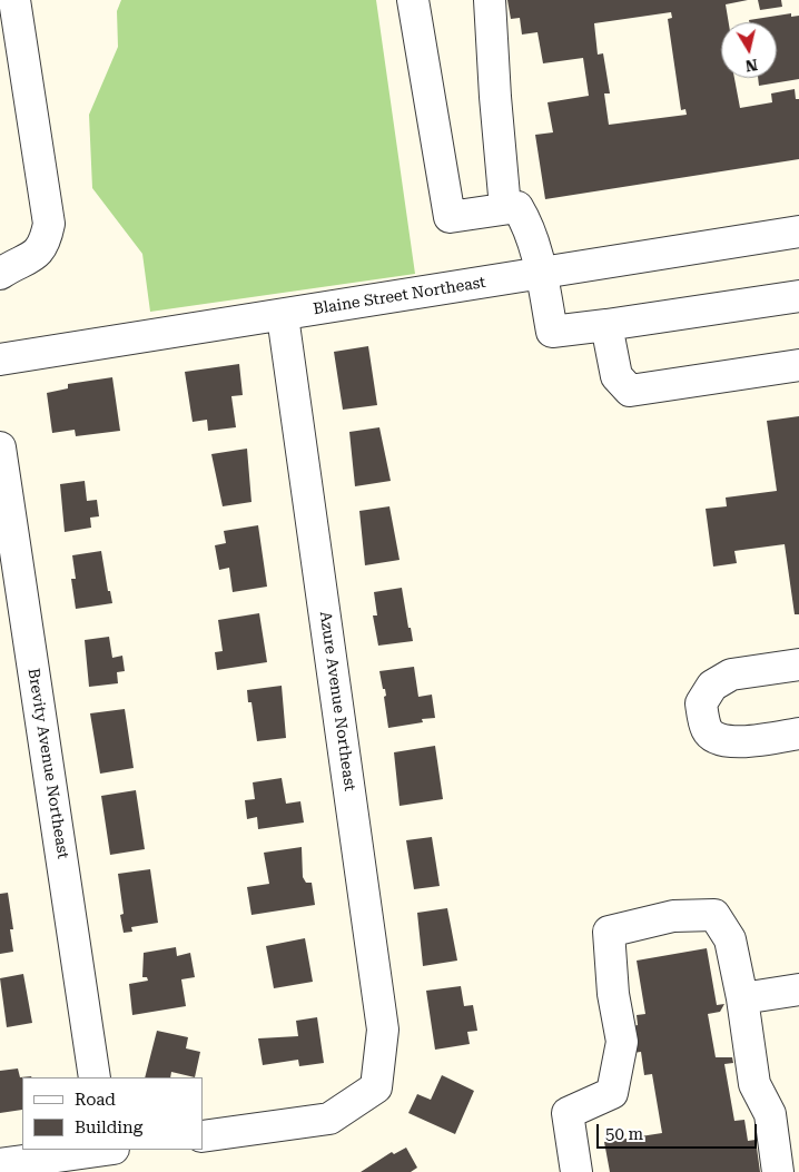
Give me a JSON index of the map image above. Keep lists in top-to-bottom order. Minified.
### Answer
{"streets":{"street":["Blaine Street Northeast","Azure Avenue Northeast","Brevity Avenue Northeast"]},"crossings":[["Blaine Street Northeast","Azure Avenue Northeast"]],"legend":["Road","Building"],"scale_bar":"50 m","north":"bottom"}
